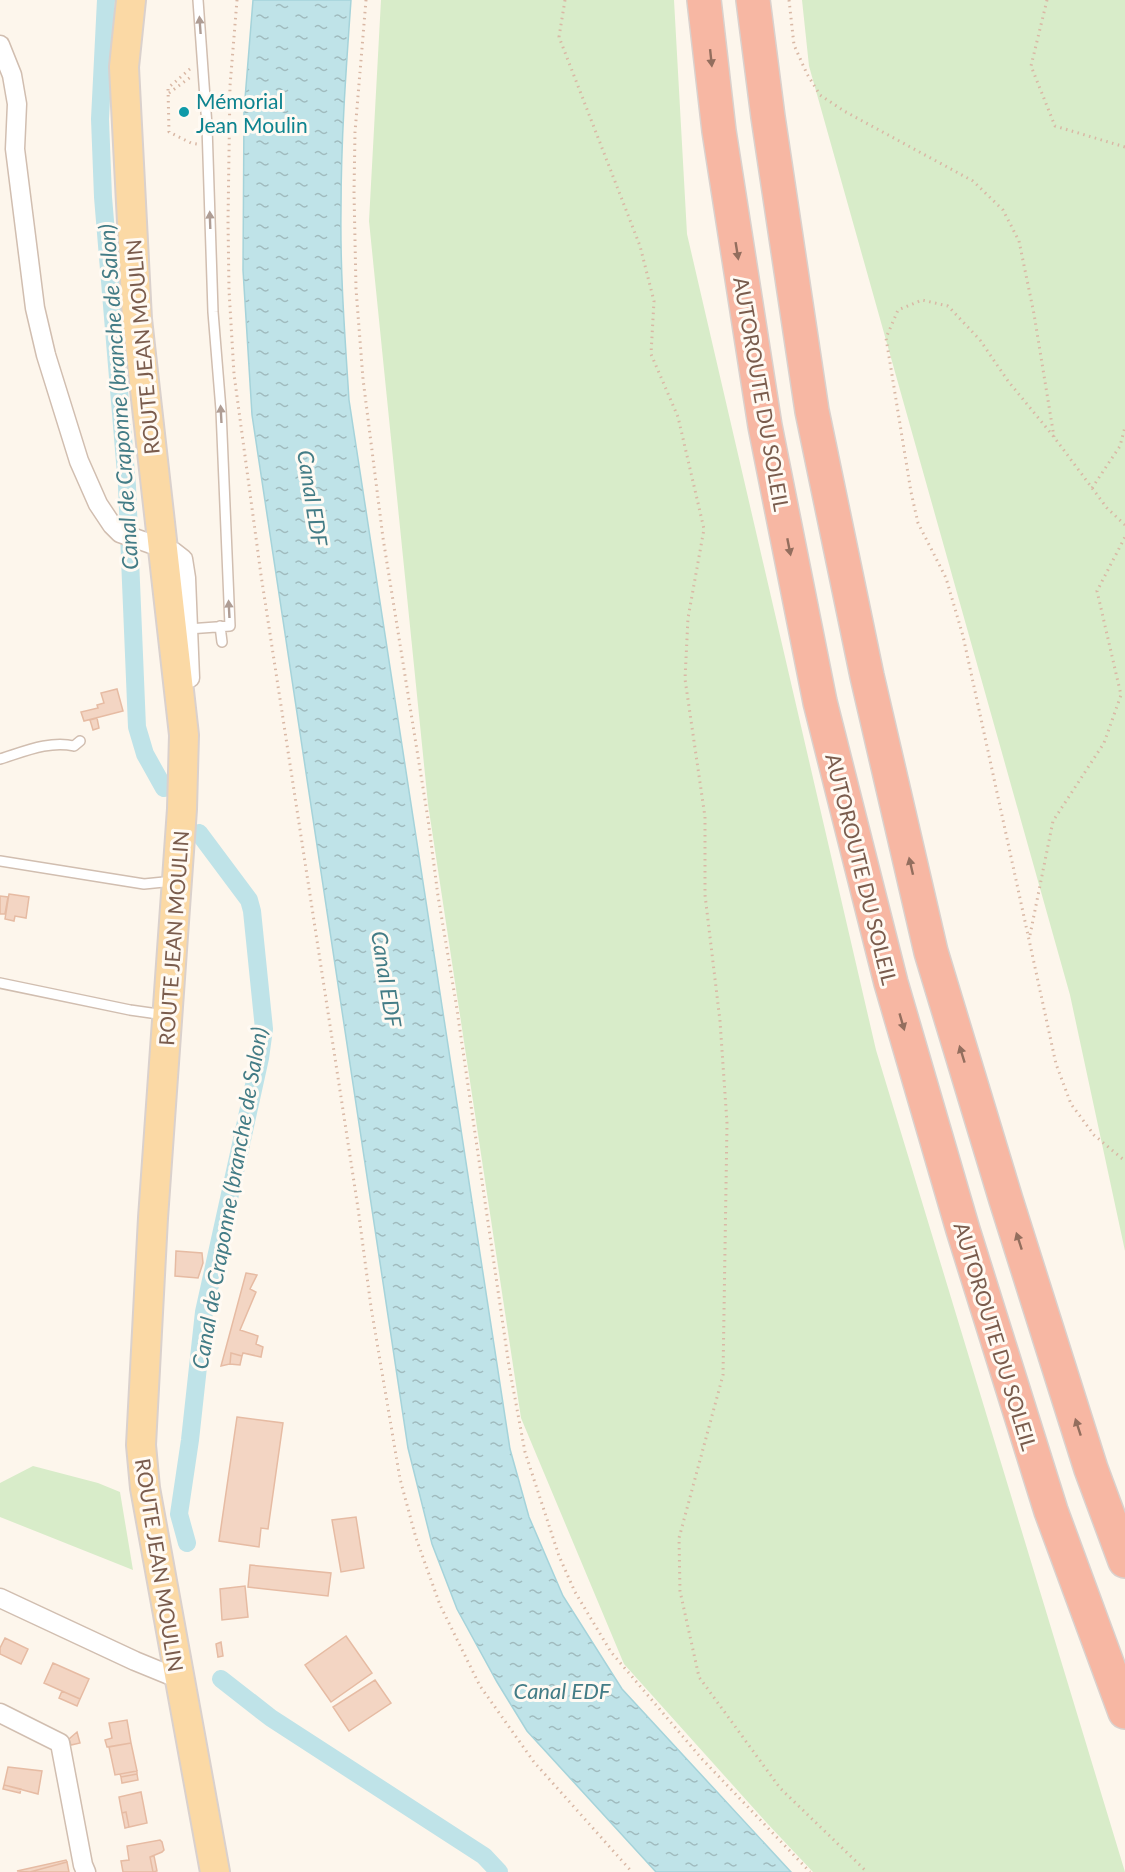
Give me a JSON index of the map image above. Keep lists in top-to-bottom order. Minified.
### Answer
{"streets":{"highway":["AUTOROUTE DU SOLEIL"],"main road":["ROUTE JEAN MOULIN"]},"water":["Canal de Craponne (branche de Salon)","Canal EDF"],"places":["Mémorial Jean Moulin"]}
